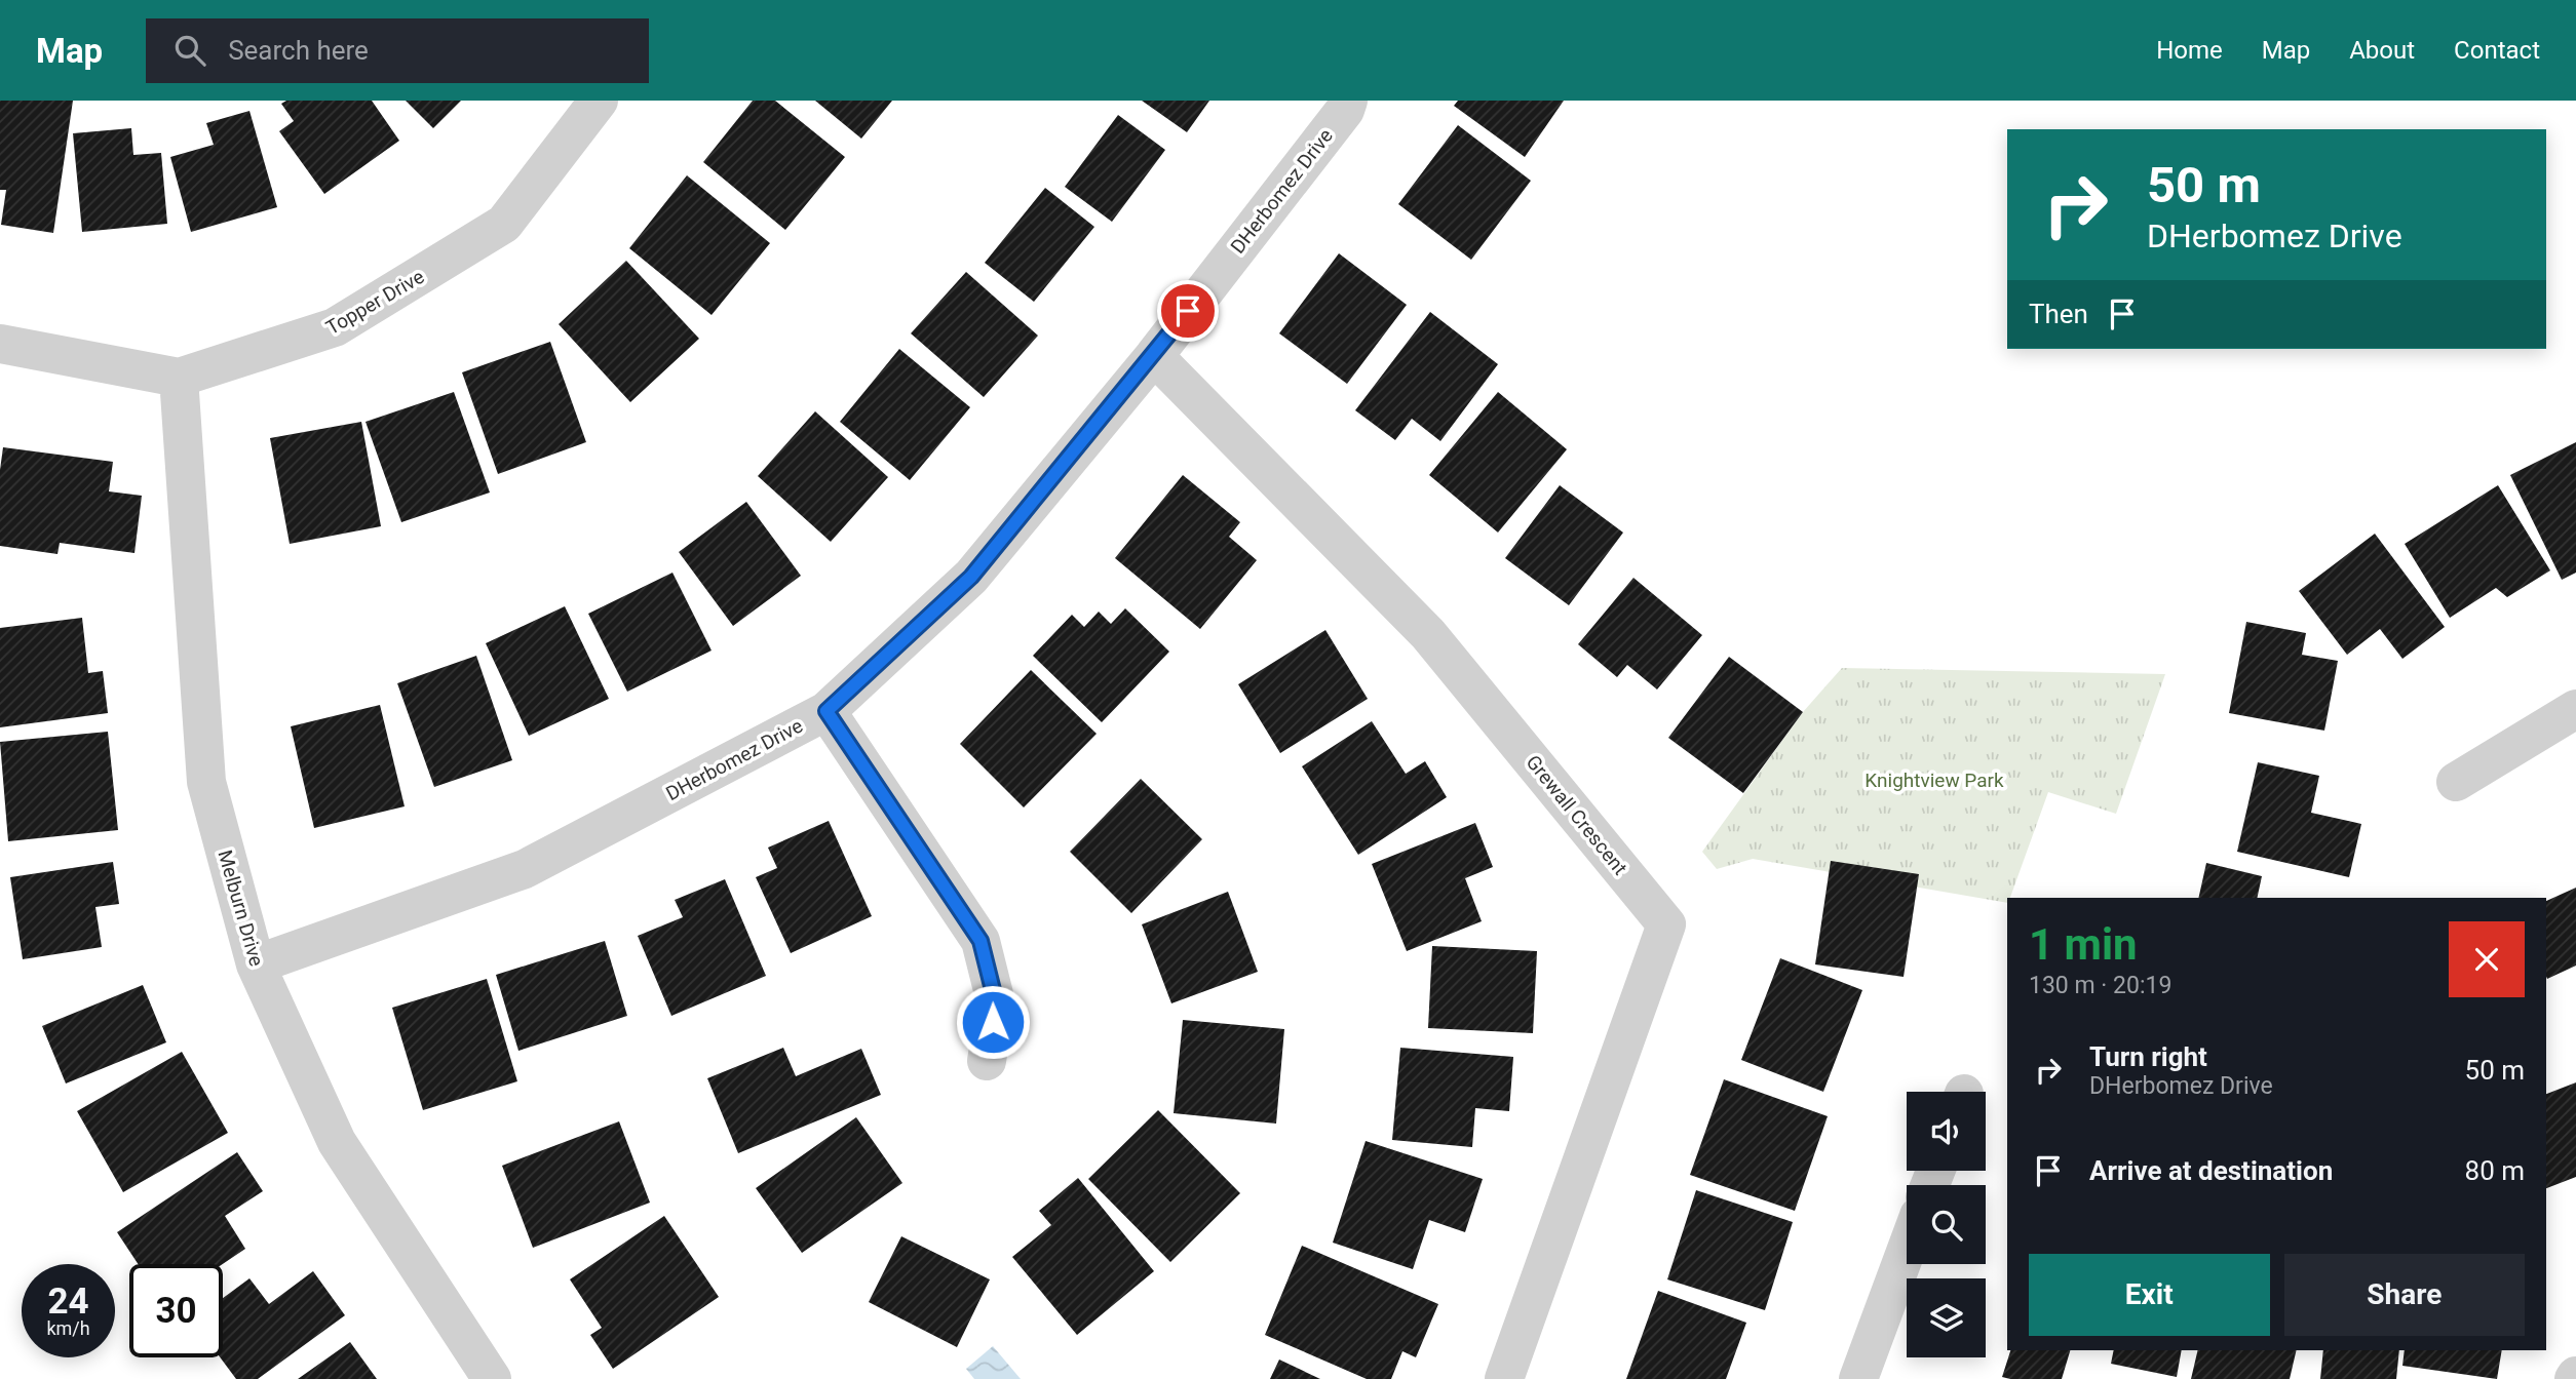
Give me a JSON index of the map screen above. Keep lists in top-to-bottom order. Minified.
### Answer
{"streets":{"street":["DHerbomez Drive","Topper Drive","Grewall Crescent","Melburn Drive"]},"crossings":[["DHerbomez Drive","Grewall Crescent"],["DHerbomez Drive","Melburn Drive"],["Topper Drive","Melburn Drive"]],"parks":["Knightview Park"],"page":{"header":"Map","search":"Search here","nav":["Home","Map","About","Contact"],"turn":["50 m","DHerbomez Drive"],"then":"Then","heading":["1 min","130 m · 20:19"],"list":[{"name":"Turn right","note":"DHerbomez Drive","value":"50 m"},{"name":"Arrive at destination","value":"80 m"}],"buttons":["Exit","Share"],"speed":"24 km/h","limit":"30"}}
